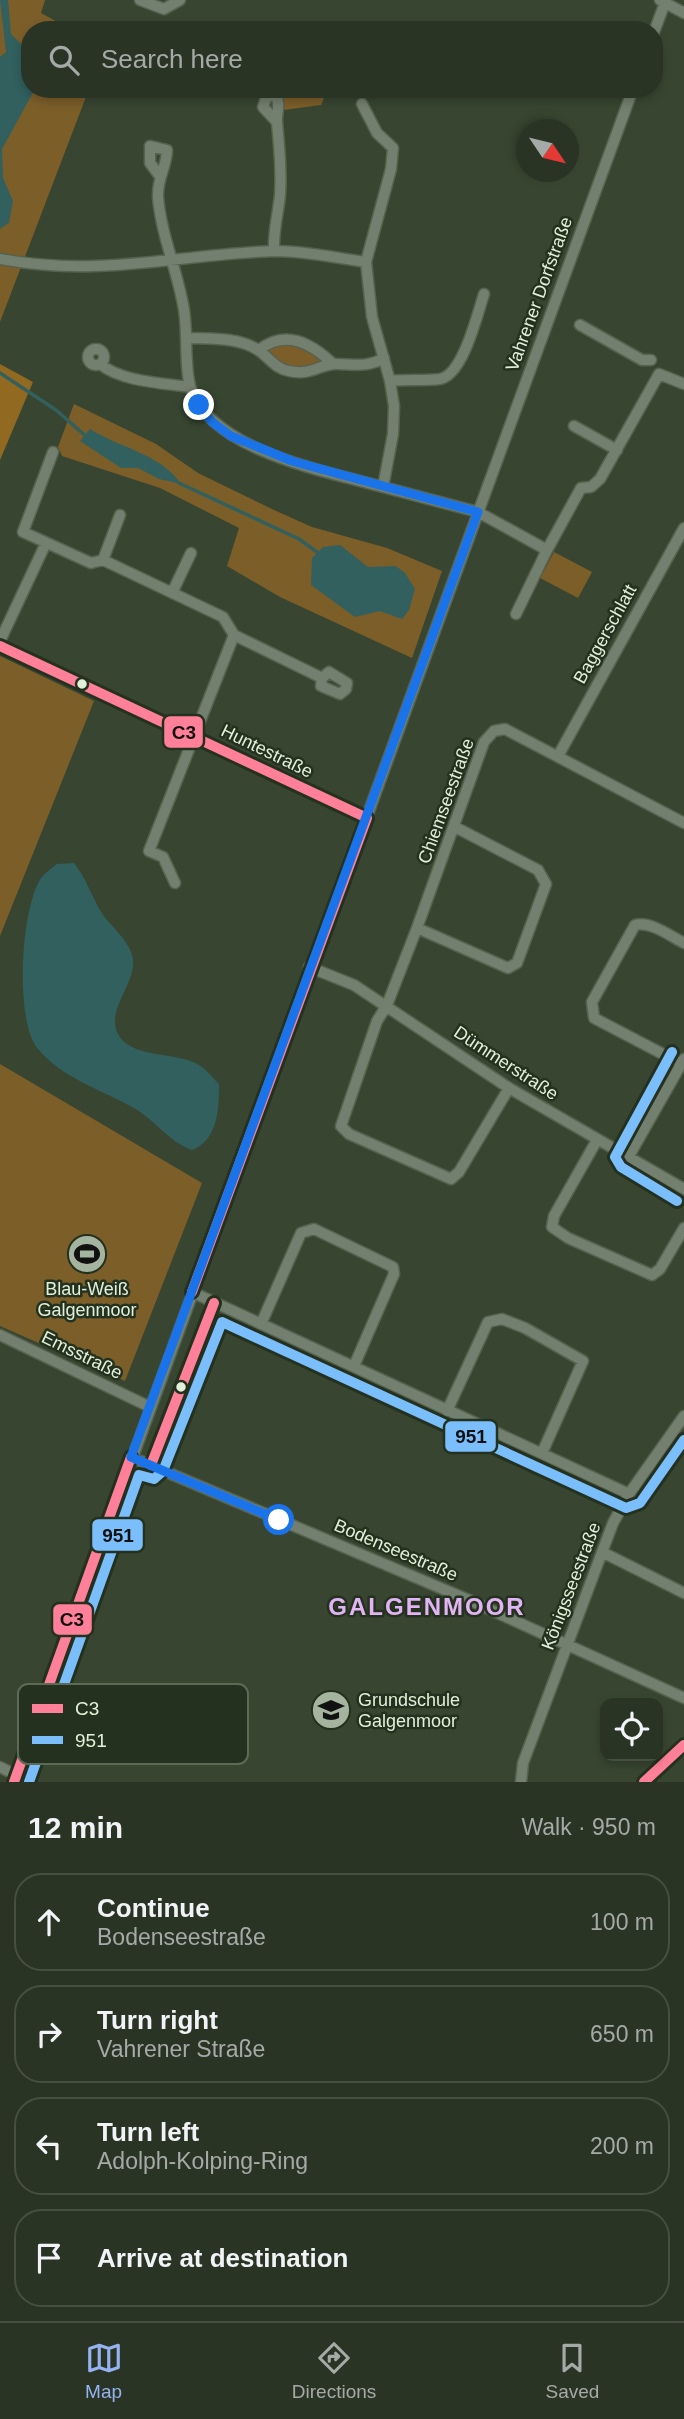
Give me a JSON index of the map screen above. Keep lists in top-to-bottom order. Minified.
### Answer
{"streets":{"street":["Vahrener Dorfstraße","Baggerschlatt","Huntestraße","Chiemseestraße","Dümmerstraße","Emsstraße","Bodenseestraße","Königsseestraße"]},"crossings":[["Vahrener Dorfstraße","Huntestraße"],["Vahrener Dorfstraße","Dümmerstraße"],["Vahrener Dorfstraße","Emsstraße"],["Vahrener Dorfstraße","Bodenseestraße"],["Baggerschlatt","Chiemseestraße"],["Chiemseestraße","Dümmerstraße"],["Bodenseestraße","Königsseestraße"]],"districts":["GALGENMOOR"],"places":{"sports":["Blau-Weiß Galgenmoor"],"school or university":["Grundschule Galgenmoor"]},"lines":["transit line C3","transit line 951"],"legend":["C3","951"],"north":"bottom right","page":{"search":"Search here","heading":["12 min","Walk · 950 m"],"list":[["Continue","Bodenseestraße","100 m"],["Turn right","Vahrener Straße","650 m"],["Turn left","Adolph-Kolping-Ring","200 m"],"Arrive at destination"],"nav":["Map","Directions","Saved"]}}
